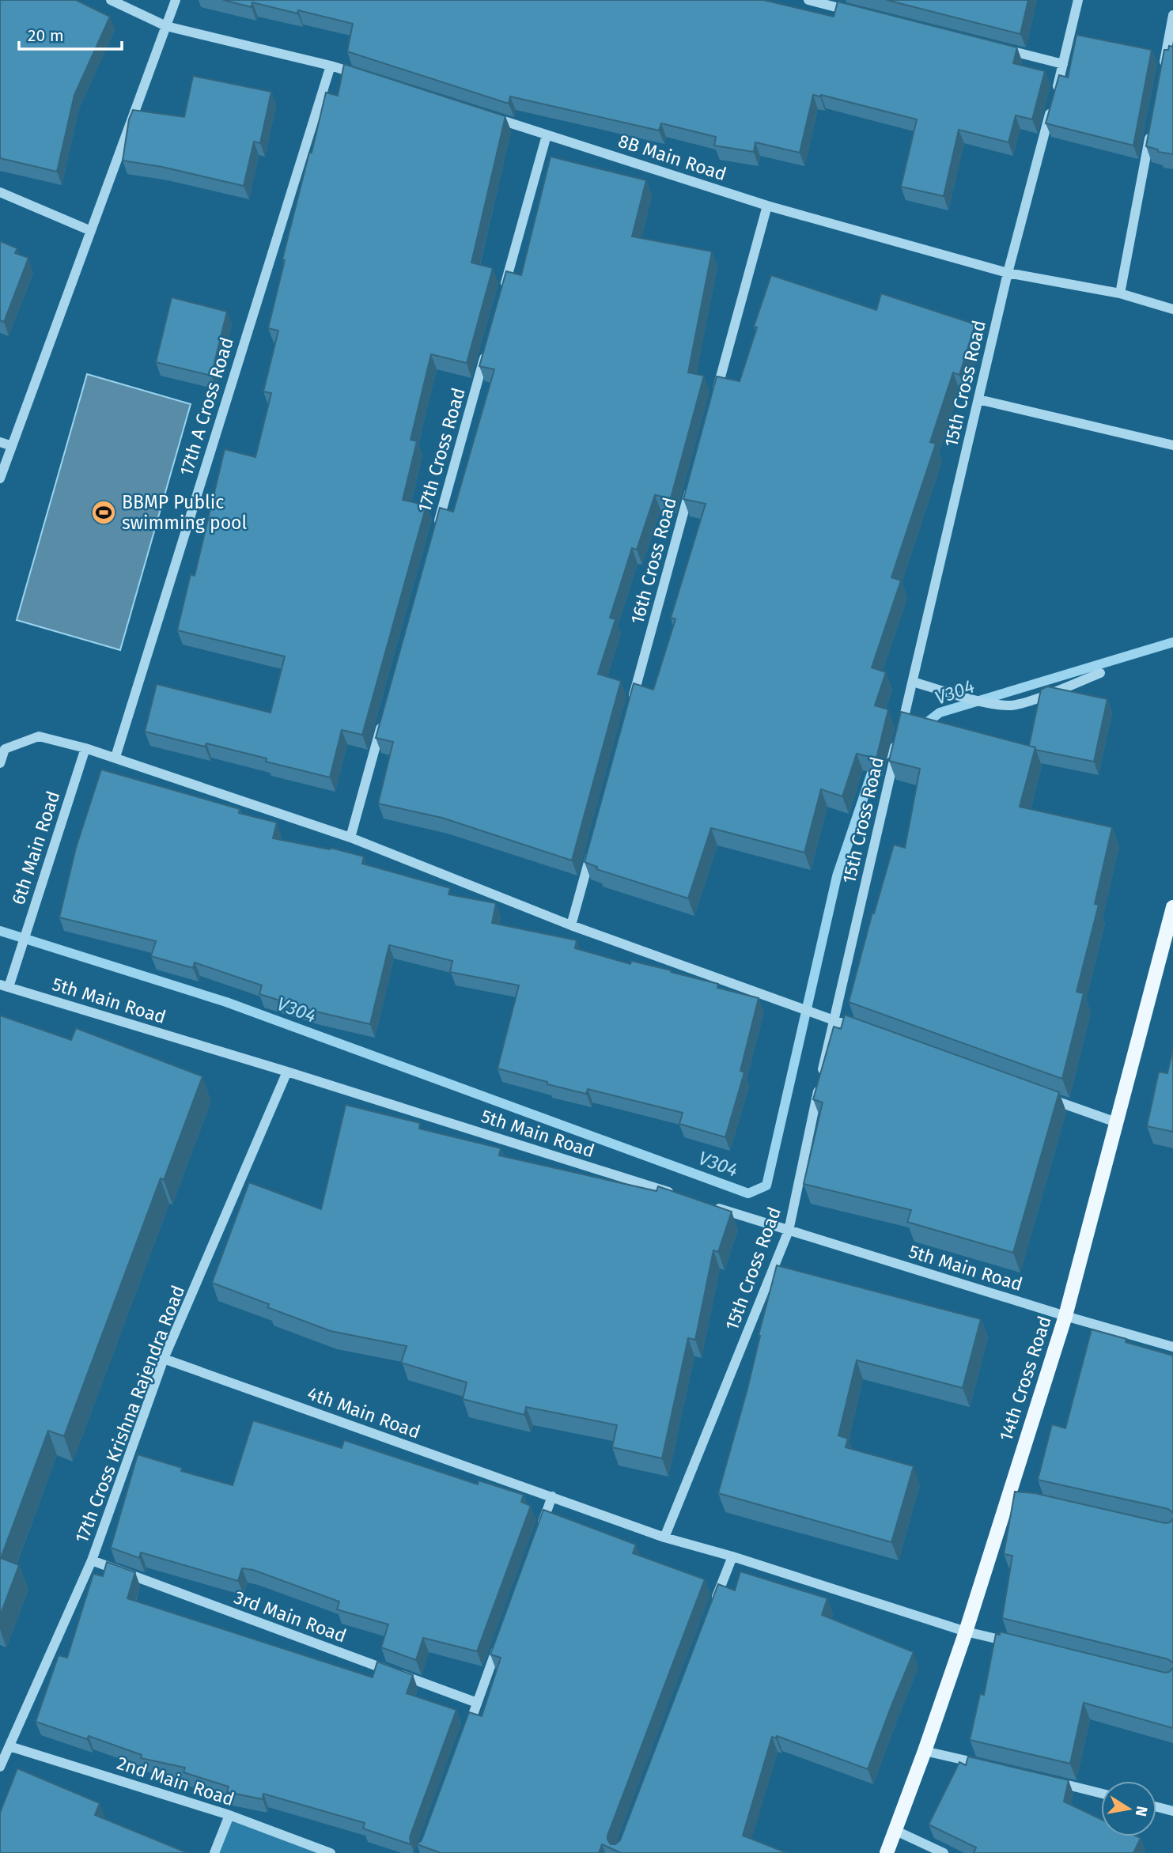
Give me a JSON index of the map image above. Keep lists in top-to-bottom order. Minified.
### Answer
{"streets":{"main road":["14th Cross Road"],"street":["8B Main Road","15th Cross Road","17th A Cross Road","17th Cross Road","16th Cross Road","6th Main Road","5th Main Road","4th Main Road","17th Cross Krishna Rajendra Road","3rd Main Road","2nd Main Road"]},"crossings":[["8B Main Road","15th Cross Road"],["15th Cross Road","5th Main Road"],["15th Cross Road","4th Main Road"],["6th Main Road","5th Main Road"],["5th Main Road","14th Cross Road"],["5th Main Road","17th Cross Krishna Rajendra Road"],["14th Cross Road","4th Main Road"],["4th Main Road","17th Cross Krishna Rajendra Road"],["17th Cross Krishna Rajendra Road","3rd Main Road"],["17th Cross Krishna Rajendra Road","2nd Main Road"]],"water":["V304"],"places":{"sports":["BBMP Public swimming pool"]},"scale_bar":"20 m","north":"right"}
